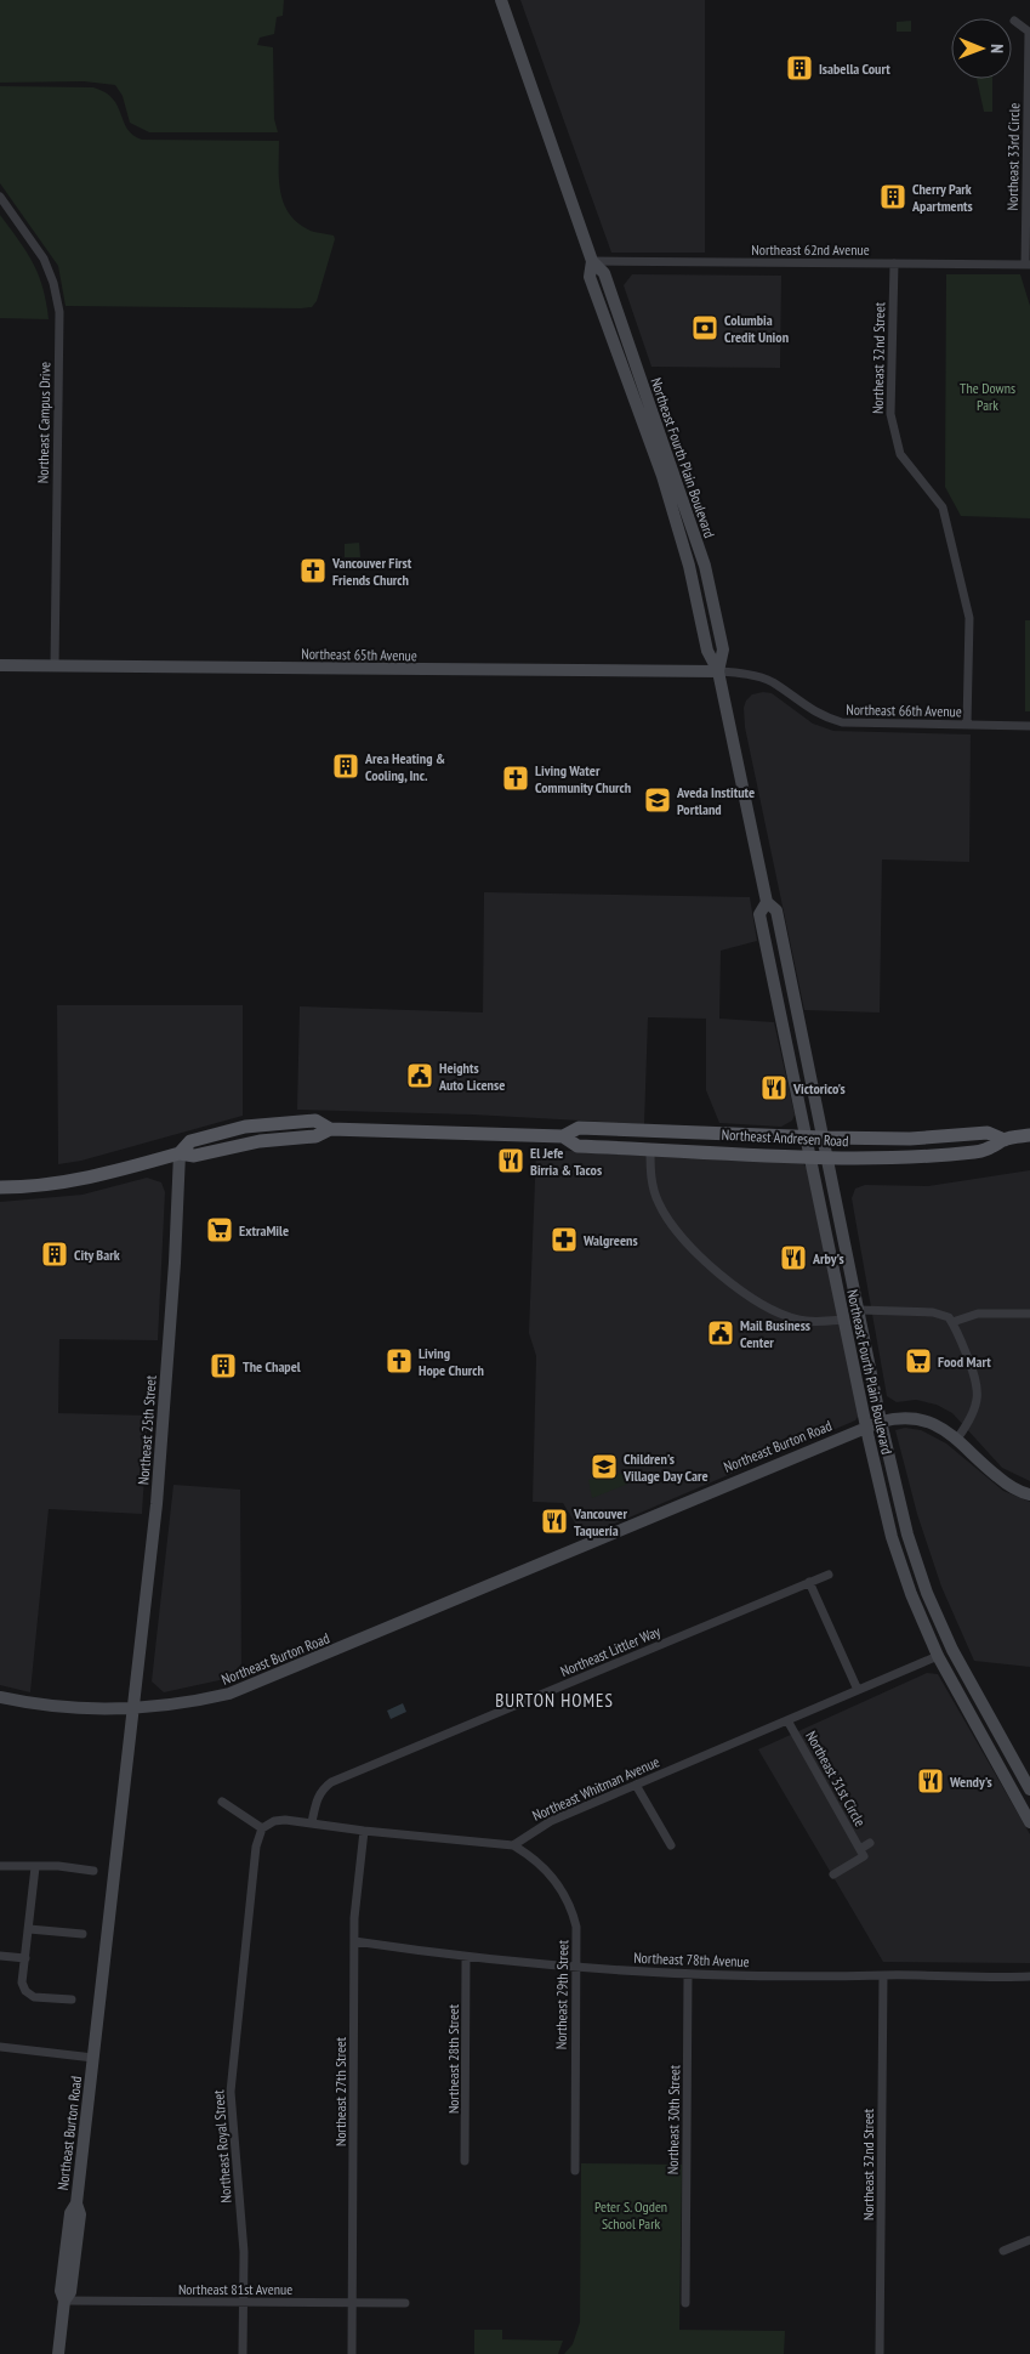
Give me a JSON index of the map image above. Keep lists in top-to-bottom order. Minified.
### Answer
{"streets":{"main road":["Northeast Fourth Plain Boulevard","Northeast 65th Avenue","Northeast Andresen Road","Northeast 25th Street","Northeast Burton Road"],"street":["Northeast 33rd Circle","Northeast 62nd Avenue","Northeast 32nd Street","Northeast Campus Drive","Northeast 66th Avenue","Northeast Littler Way","Northeast 31st Circle","Northeast Whitman Avenue","Northeast 78th Avenue","Northeast 29th Street","Northeast 28th Street","Northeast 27th Street","Northeast 30th Street","Northeast Royal Street","Northeast 81st Avenue"]},"crossings":[["Northeast 33rd Circle","Northeast 62nd Avenue"],["Northeast 62nd Avenue","Northeast 32nd Street"],["Northeast 62nd Avenue","Northeast Fourth Plain Boulevard"],["Northeast 32nd Street","Northeast 66th Avenue"],["Northeast 32nd Street","Northeast 78th Avenue"],["Northeast Campus Drive","Northeast 65th Avenue"],["Northeast Fourth Plain Boulevard","Northeast 65th Avenue"],["Northeast Fourth Plain Boulevard","Northeast 66th Avenue"],["Northeast Fourth Plain Boulevard","Northeast Andresen Road"],["Northeast Fourth Plain Boulevard","Northeast Burton Road"],["Northeast Fourth Plain Boulevard","Northeast Whitman Avenue"],["Northeast 65th Avenue","Northeast 66th Avenue"],["Northeast Andresen Road","Northeast 25th Street"],["Northeast 25th Street","Northeast Burton Road"],["Northeast Burton Road","Northeast 81st Avenue"],["Northeast 31st Circle","Northeast Whitman Avenue"],["Northeast Whitman Avenue","Northeast 29th Street"],["Northeast 78th Avenue","Northeast 29th Street"],["Northeast 78th Avenue","Northeast 28th Street"],["Northeast 78th Avenue","Northeast 27th Street"],["Northeast 78th Avenue","Northeast 30th Street"],["Northeast 27th Street","Northeast 81st Avenue"],["Northeast Royal Street","Northeast 81st Avenue"]],"districts":["BURTON HOMES"],"parks":["The Downs Park","Peter S. Ogden School Park"],"places":{"building":["Isabella Court","Cherry Park Apartments","Area Heating & Cooling, Inc.","City Bark","The Chapel"],"bank":["Columbia Credit Union"],"church":["Vancouver First Friends Church","Living Water Community Church","Living Hope Church"],"school or university":["Aveda Institute Portland","Children's Village Day Care"],"public building":["Heights Auto License","Mail Business Center"],"restaurant":["Victorico's","El Jefe Birria & Tacos","Arby's","Vancouver Taquería","Wendy's"],"supermarket":["ExtraMile","Food Mart"],"pharmacy":["Walgreens"]},"north":"right"}
